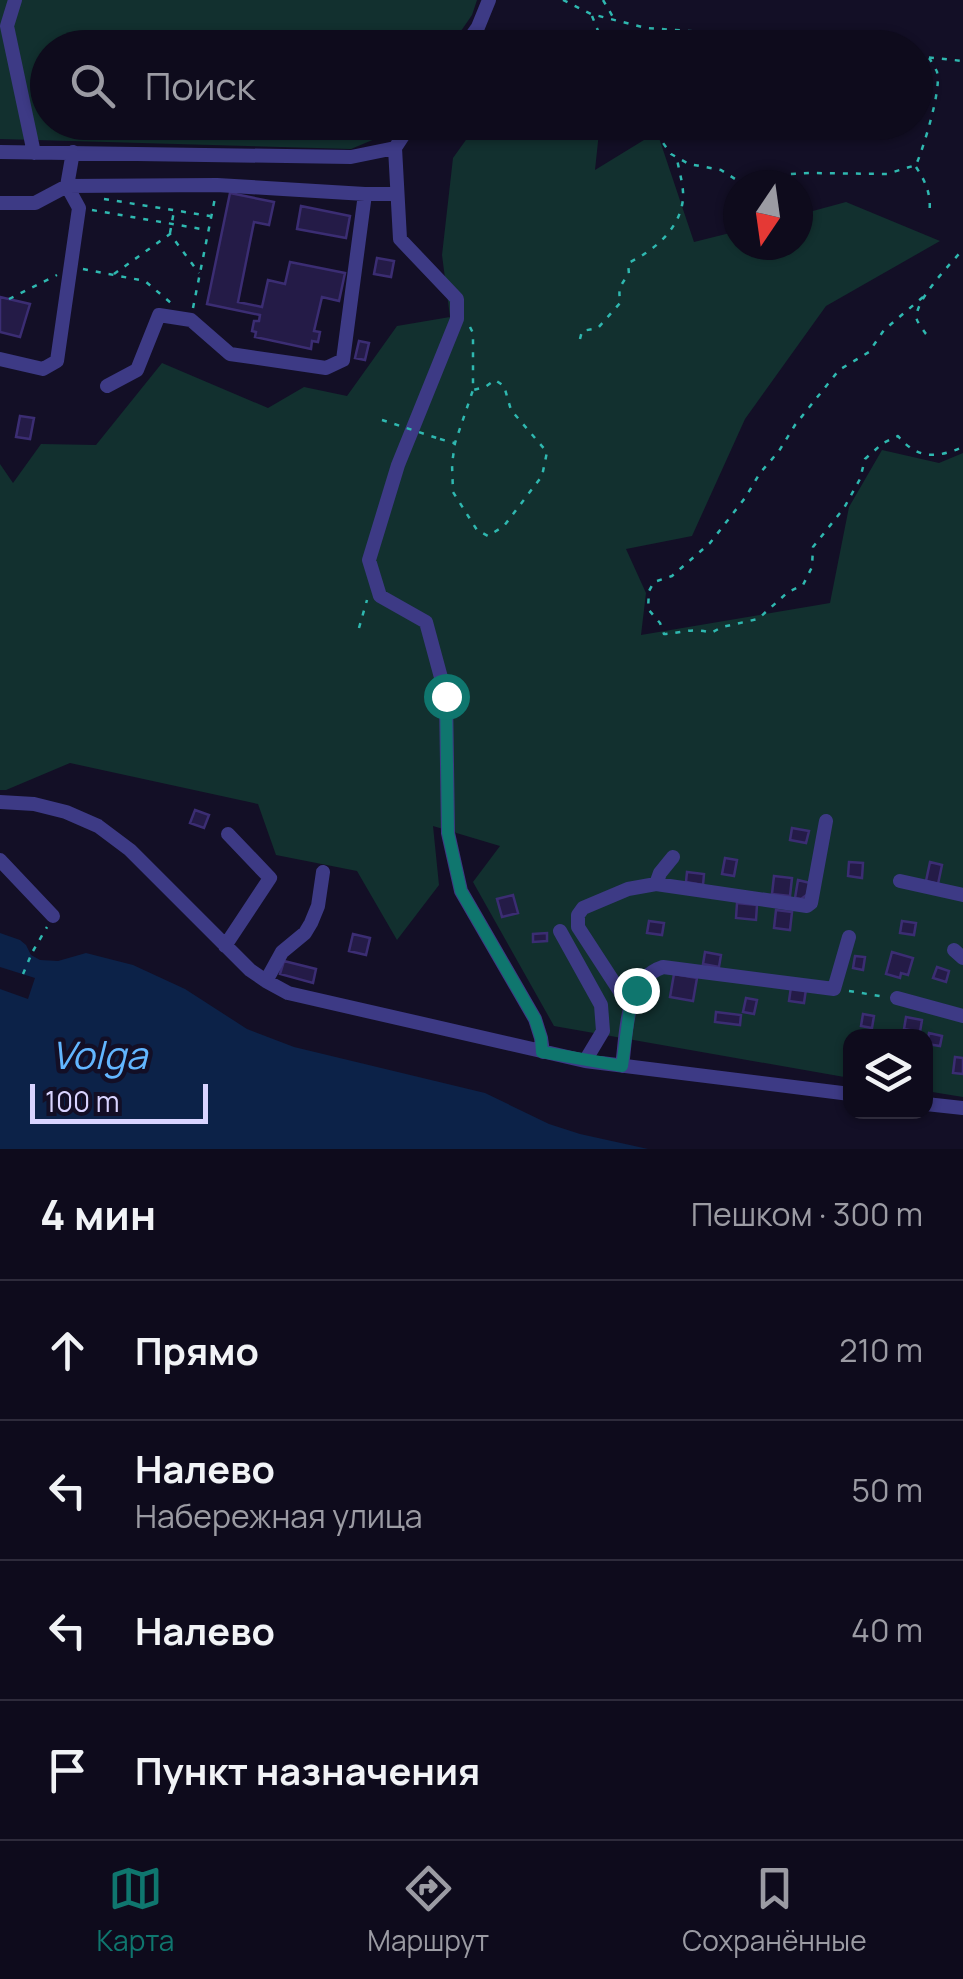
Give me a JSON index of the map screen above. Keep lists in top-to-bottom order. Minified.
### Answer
{"water":["Volga"],"scale_bar":"100 m","north":"bottom","page":{"search":"Поиск","scale":"100 m","heading":["4 мин","Пешком · 300 m"],"list":[["Прямо","210 m"],["Налево","Набережная улица","50 m"],["Налево","40 m"],"Пункт назначения"],"nav":["Карта","Маршрут","Сохранённые"]}}
